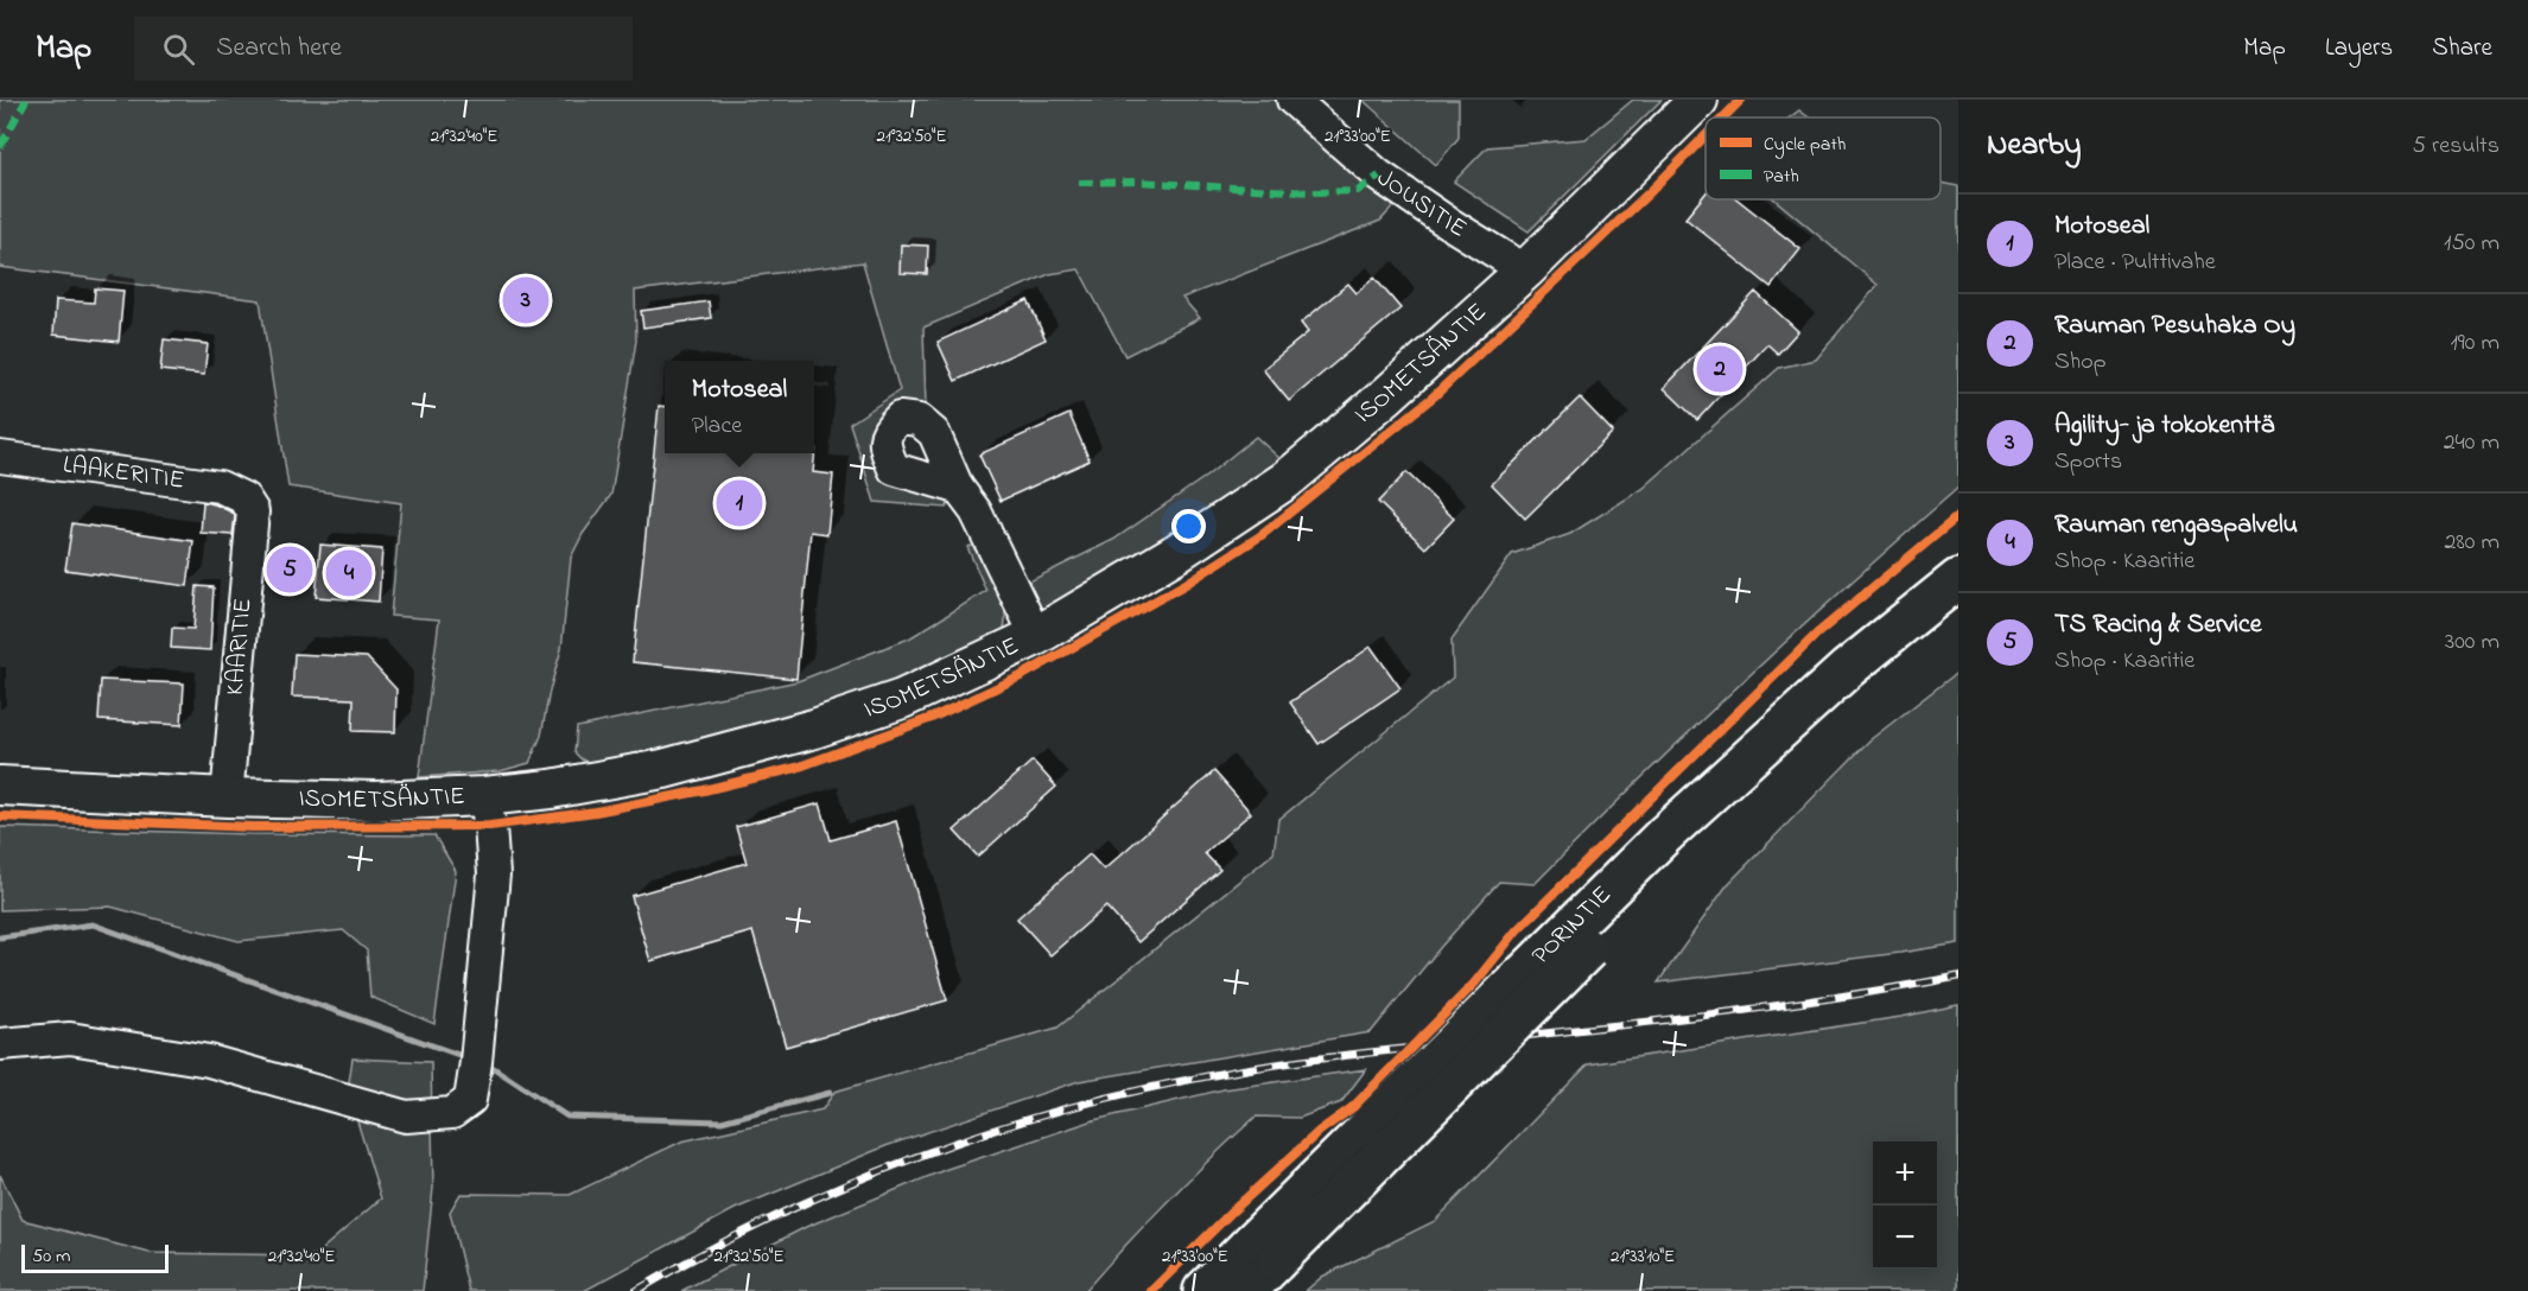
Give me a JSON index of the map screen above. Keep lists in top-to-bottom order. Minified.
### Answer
{"streets":{"highway":["PORINTIE"],"main road":["ISOMETSÄNTIE"],"street":["JOUSITIE","LAAKERITIE","KAARITIE"]},"crossings":[["JOUSITIE","ISOMETSÄNTIE"],["ISOMETSÄNTIE","KAARITIE"],["LAAKERITIE","KAARITIE"]],"legend":["Cycle path","Path"],"scale_bar":"50 m","page":{"header":"Map","search":"Search here","nav":["Map","Layers","Share"],"heading":["Nearby","5 results"],"list":[{"mark":"1","name":"Motoseal","note":"Place · Pulttivahe","value":"150 m"},{"mark":"2","name":"Rauman Pesuhaka Oy","note":"Shop","value":"190 m"},{"mark":"3","name":"Agility- ja tokokenttä","note":"Sports","value":"240 m"},{"mark":"4","name":"Rauman rengaspalvelu","note":"Shop · Kaaritie","value":"280 m"},{"mark":"5","name":"TS Racing & Service","note":"Shop · Kaaritie","value":"300 m"}],"pins":["3","2","1","5","4"],"popup":["Motoseal","Place"],"map_buttons":["+","−"],"scale":"50 m"},"coordinates":["21°32'40\"E","21°32'50\"E","21°33'00\"E","21°33'10\"E"]}
